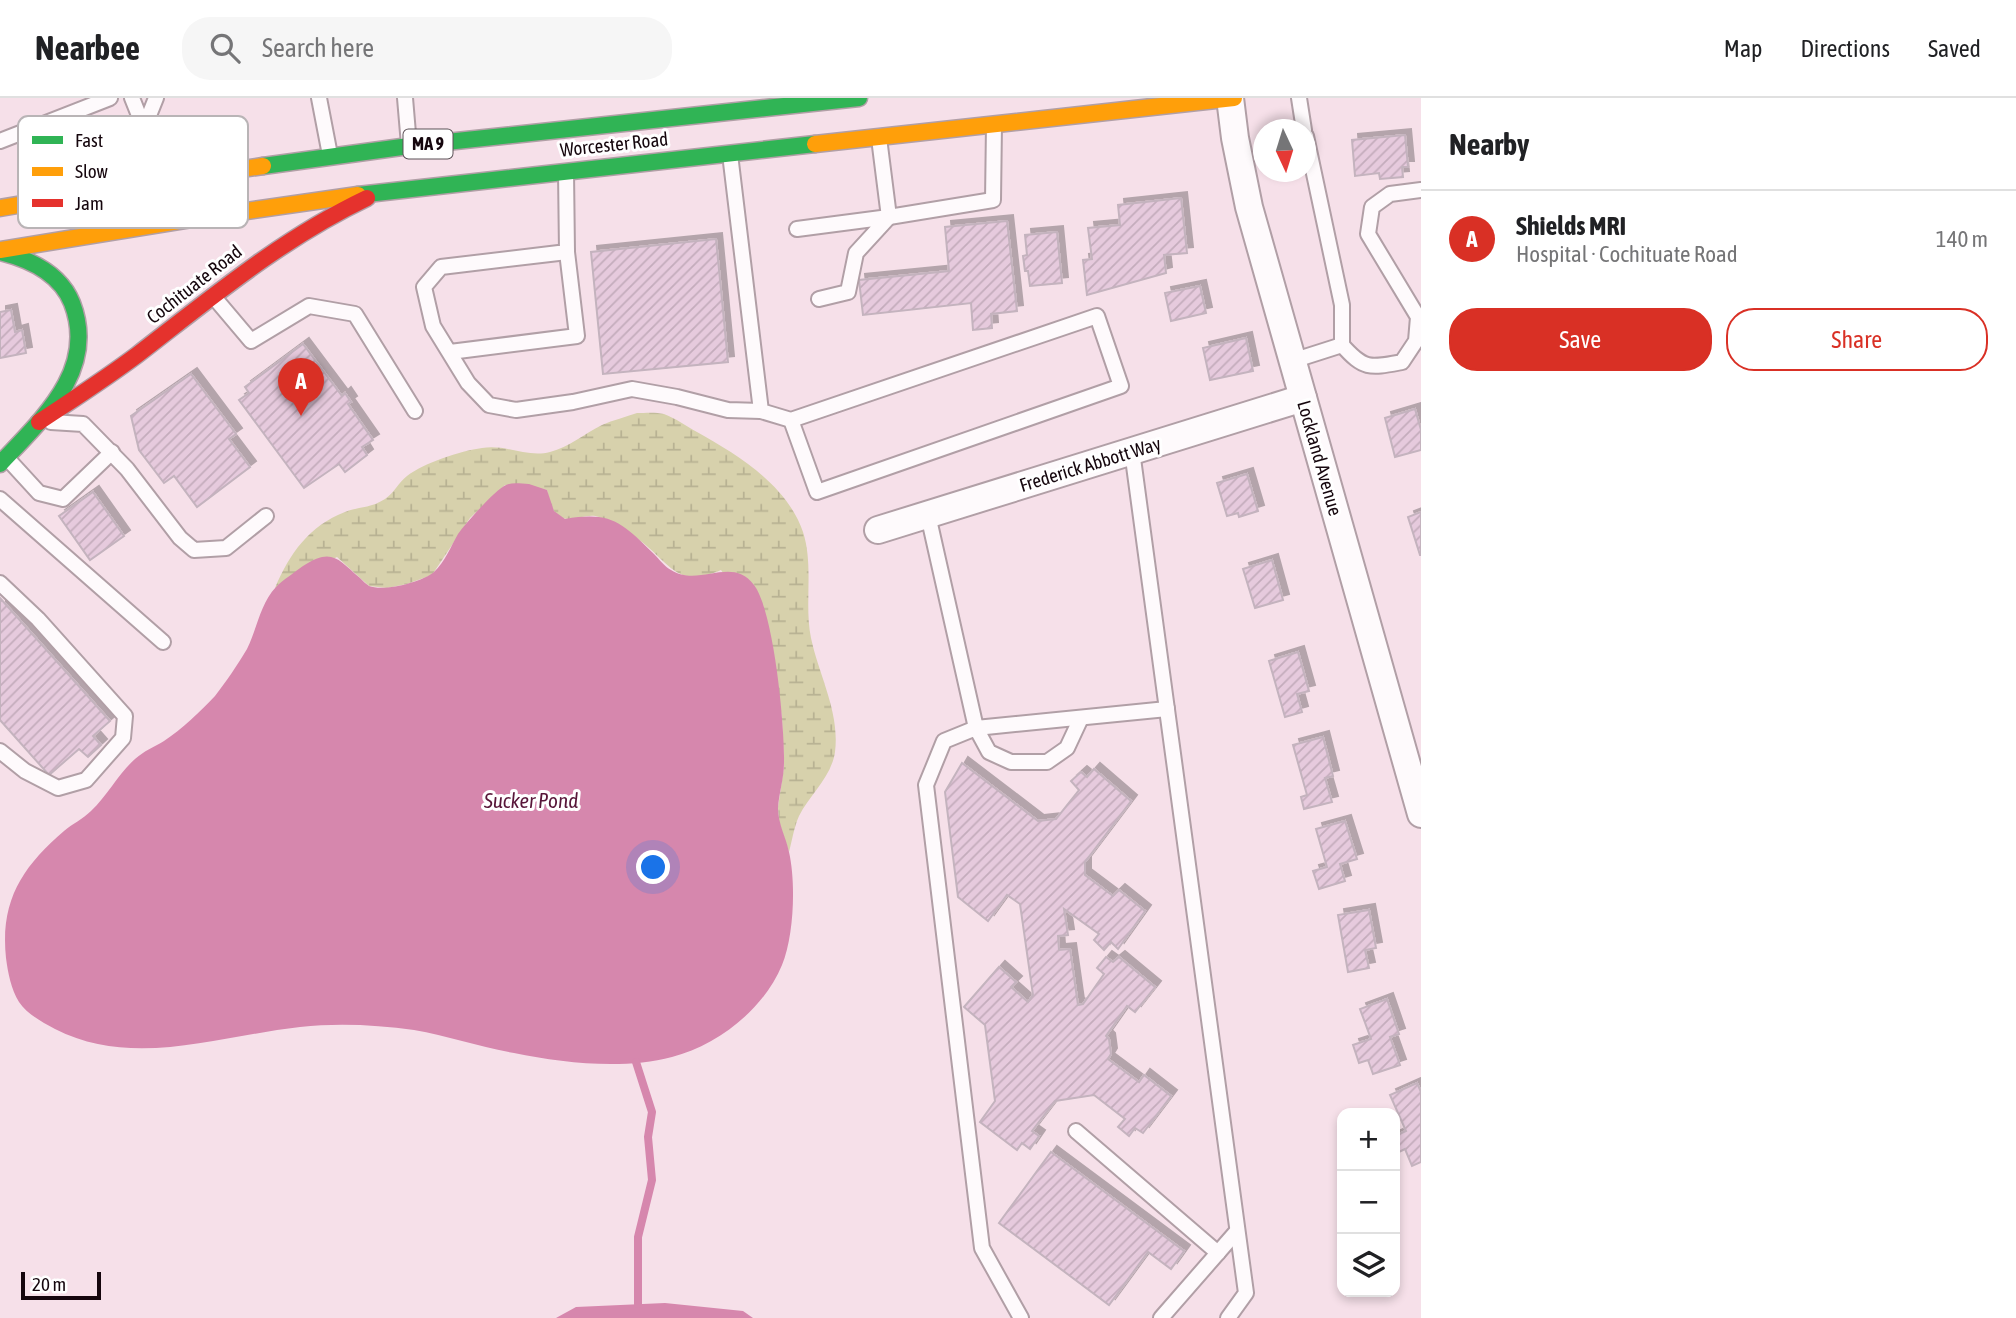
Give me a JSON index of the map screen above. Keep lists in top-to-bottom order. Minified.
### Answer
{"streets":{"main road":["MA 9","Worcester Road","Cochituate Road"],"street":["Lockland Avenue","Frederick Abbott Way"]},"crossings":[["Worcester Road","Cochituate Road"],["Worcester Road","Lockland Avenue"],["Lockland Avenue","Frederick Abbott Way"]],"water":["Sucker Pond"],"legend":["Fast","Slow","Jam"],"scale_bar":"20 m","north":"bottom","page":{"header":"Nearbee","search":"Search here","nav":["Map","Directions","Saved"],"heading":"Nearby","list":[{"mark":"A","name":"Shields MRI","note":"Hospital · Cochituate Road","value":"140 m"}],"buttons":["Save","Share"],"pins":"A","map_buttons":["+","−"],"scale":"20 m"}}
